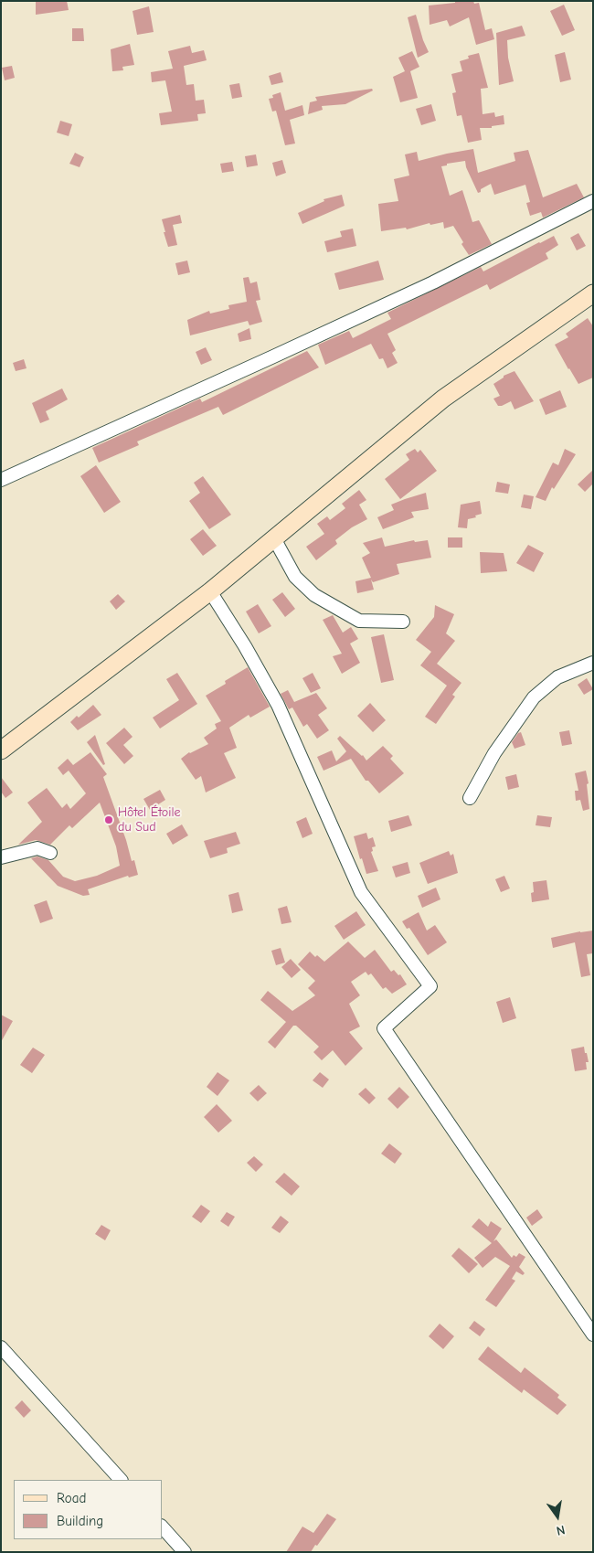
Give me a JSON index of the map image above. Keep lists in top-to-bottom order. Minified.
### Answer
{"places":["Hôtel Étoile du Sud"],"legend":["Road","Building"],"north":"bottom"}
